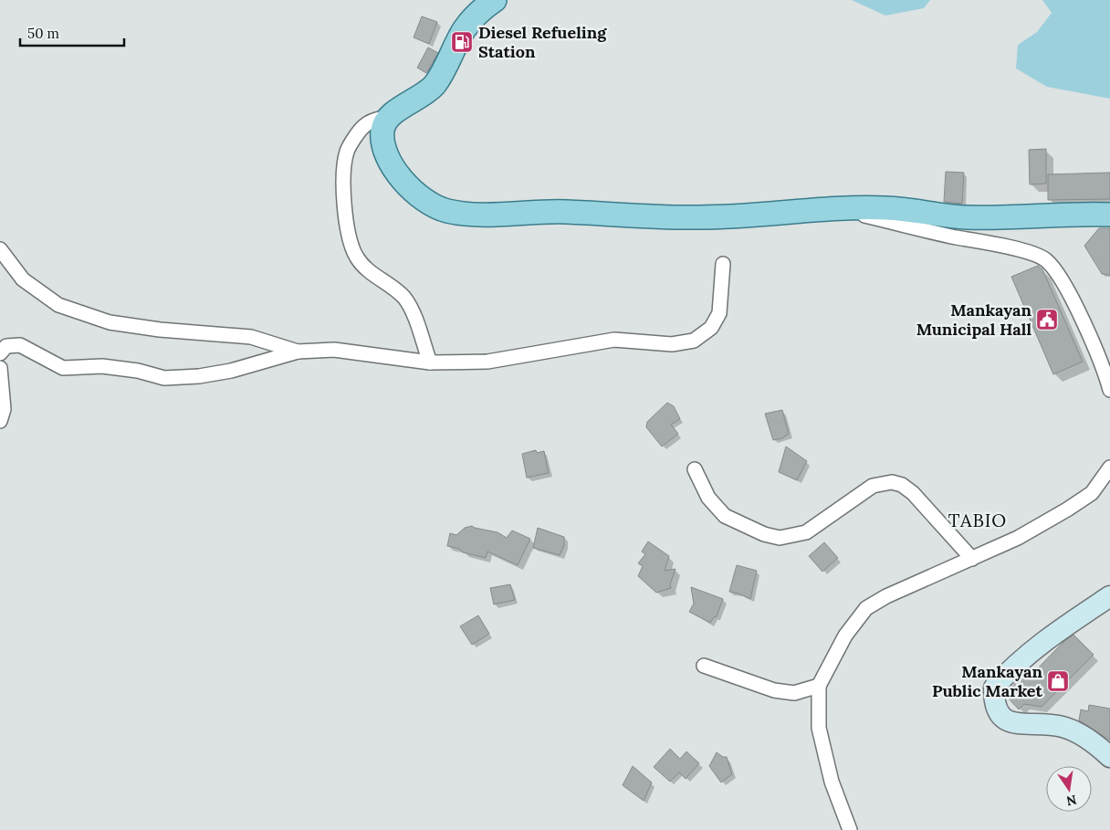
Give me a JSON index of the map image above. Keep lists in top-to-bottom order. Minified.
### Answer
{"districts":["TABIO"],"places":{"fuel station":["Diesel Refueling Station"],"public building":["Mankayan Municipal Hall"],"shop":["Mankayan Public Market"]},"scale_bar":"50 m","north":"bottom"}
